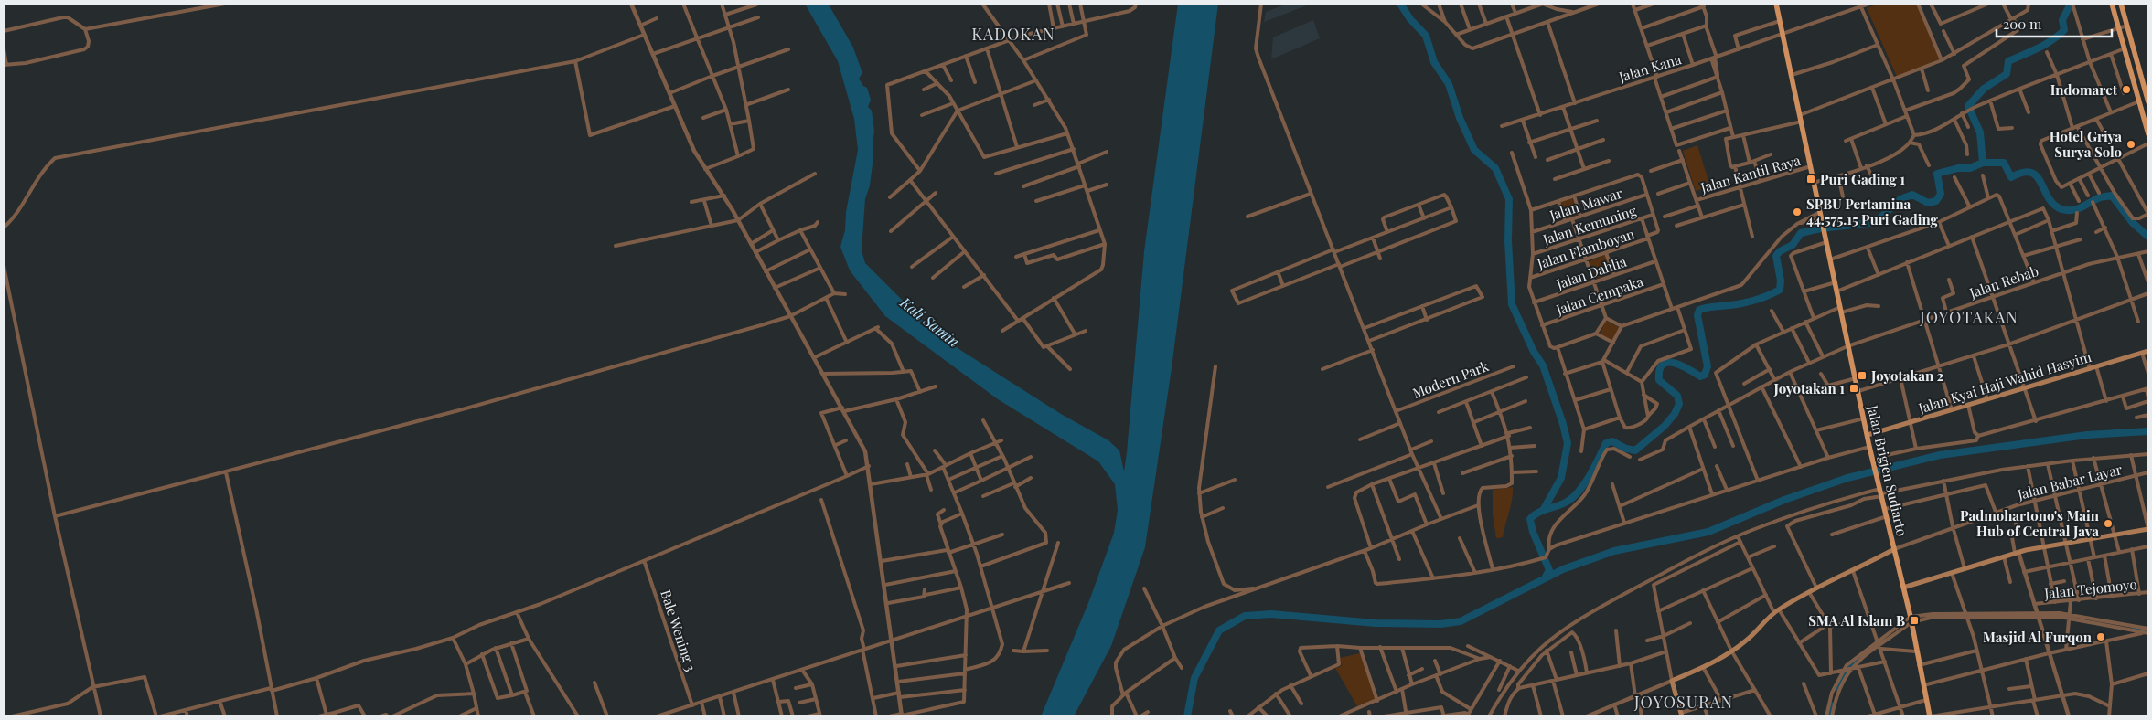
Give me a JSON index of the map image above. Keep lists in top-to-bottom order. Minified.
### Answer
{"streets":{"main road":["Jalan Kyai Haji Wahid Hasyim","Jalan Brigjen Sudiarto"],"street":["Jalan Kana","Jalan Kantil Raya","Jalan Mawar","Jalan Kemuning","Jalan Flamboyan","Jalan Dahlia","Jalan Rebab","Jalan Cempaka","Modern Park","Jalan Babar Layar","Jalan Tejomoyo","Bale Wening 3"]},"crossings":[["Jalan Kana","Jalan Brigjen Sudiarto"],["Jalan Kantil Raya","Jalan Brigjen Sudiarto"],["Jalan Rebab","Jalan Brigjen Sudiarto"],["Jalan Kyai Haji Wahid Hasyim","Jalan Brigjen Sudiarto"],["Jalan Brigjen Sudiarto","Jalan Babar Layar"]],"districts":["KADOKAN","JOYOTAKAN","JOYOSURAN"],"water":["Kali Samin"],"places":{"other":["Indomaret","Hotel Griya Surya Solo","SPBU Pertamina 44.575.15 Puri Gading","Padmohartono's Main Hub of Central Java","Masjid Al Furqon"],"transit":["Puri Gading 1","Joyotakan 2","Joyotakan 1","SMA Al Islam B"]},"scale_bar":"200 m"}
